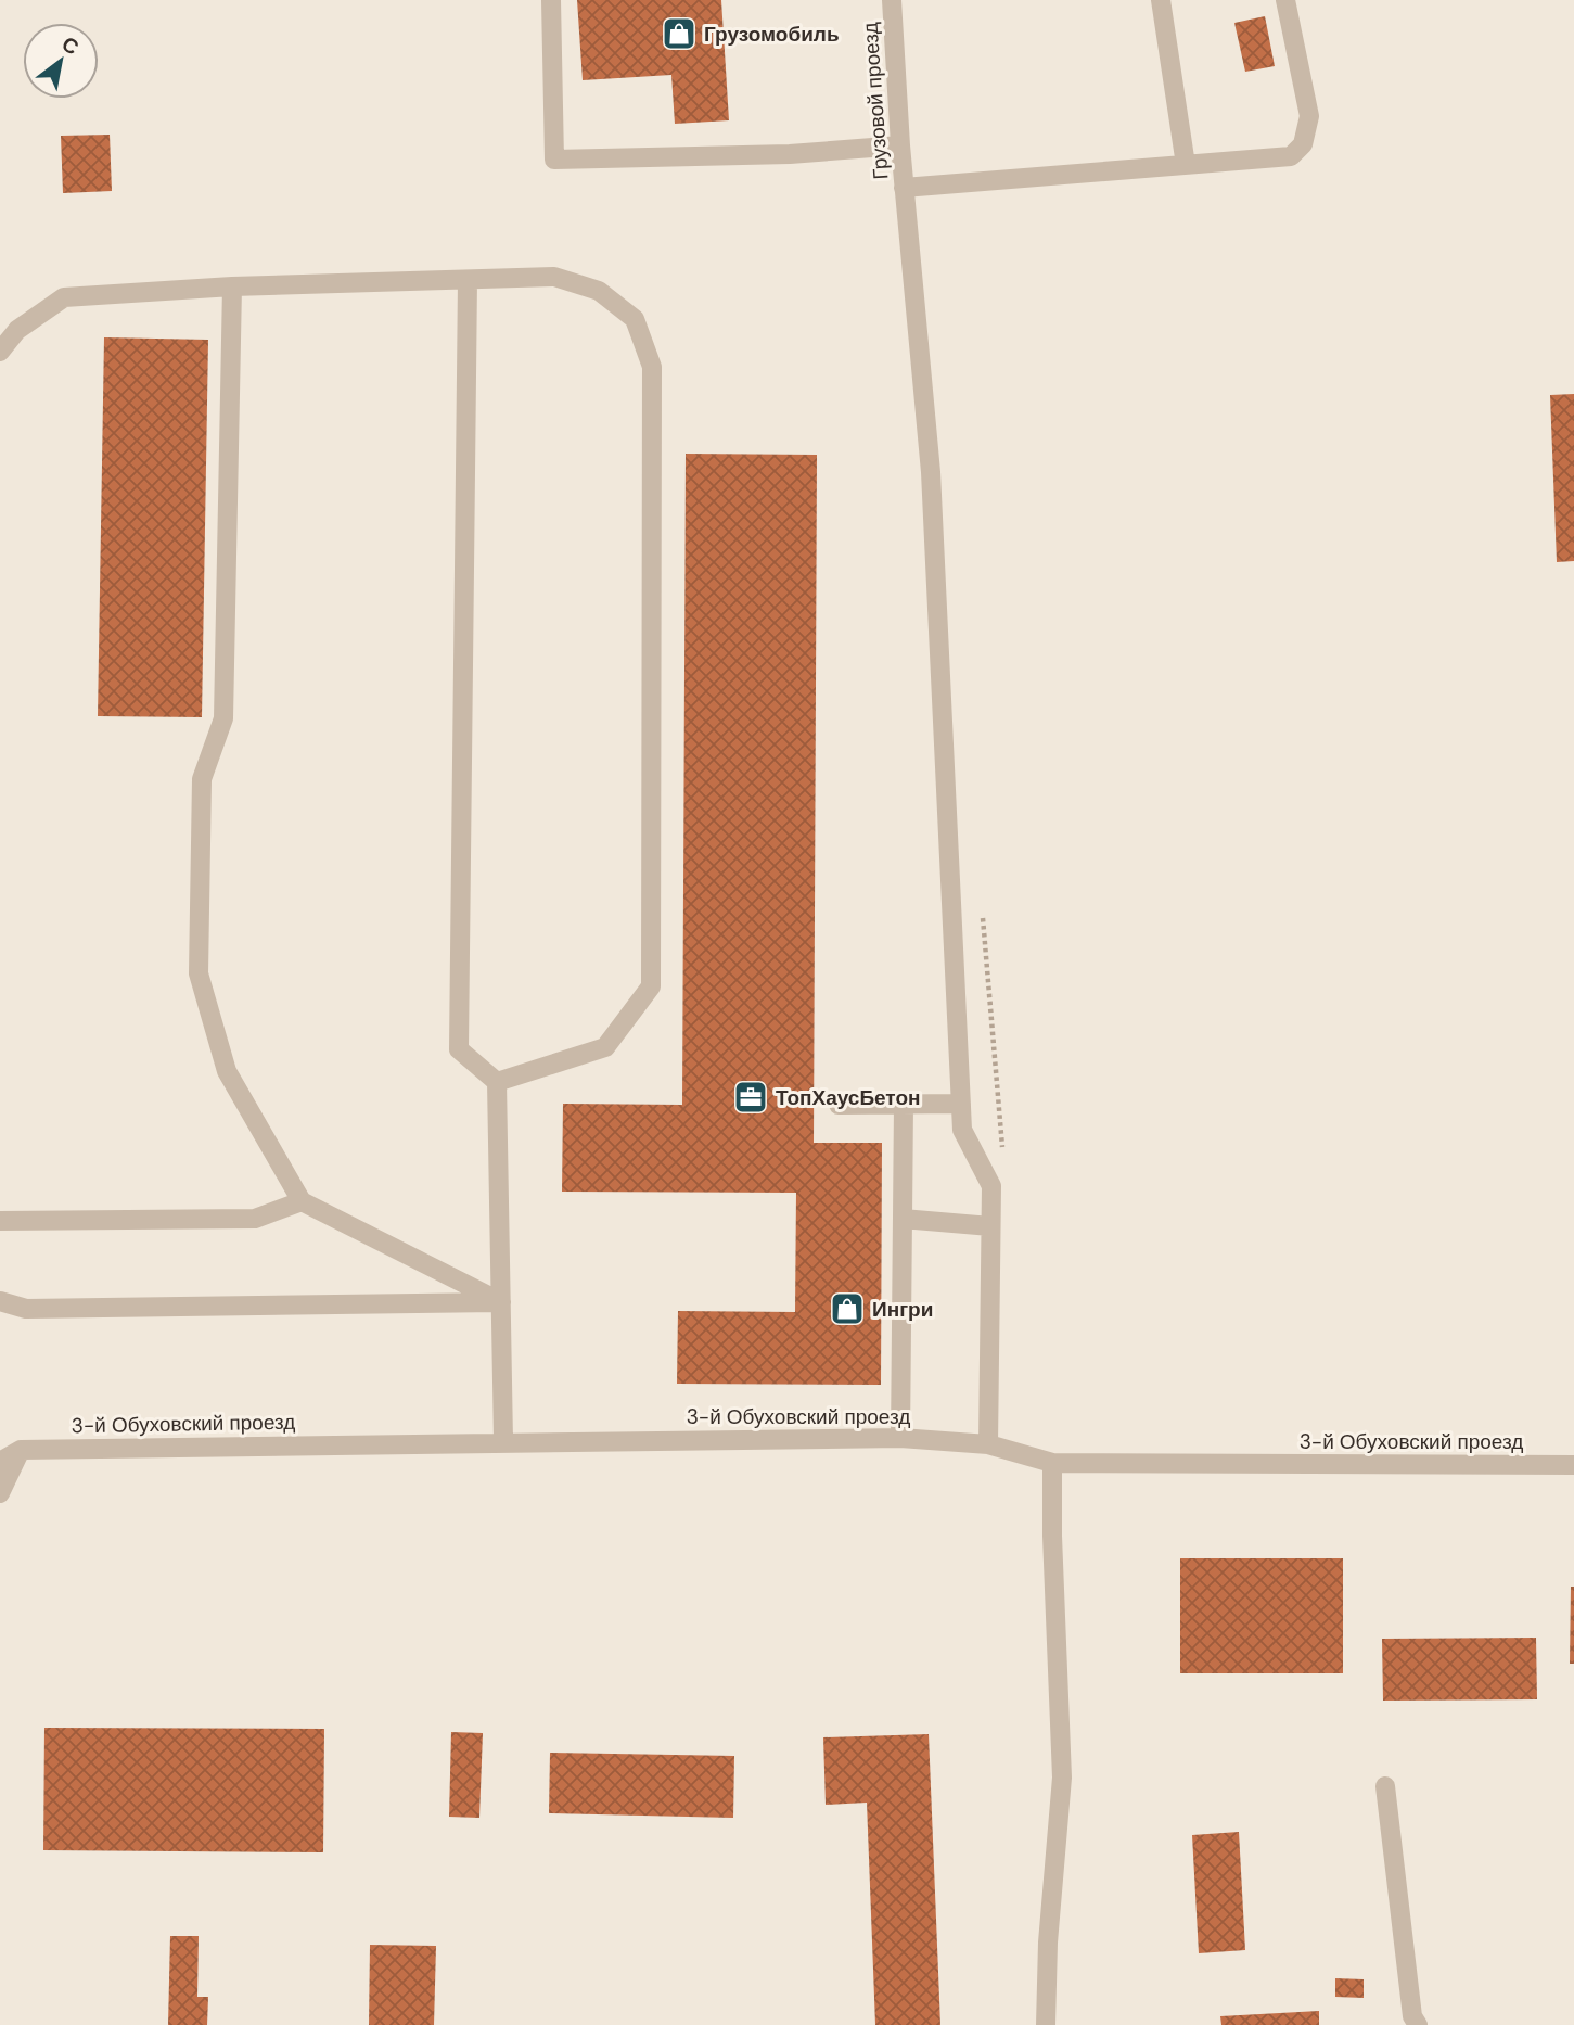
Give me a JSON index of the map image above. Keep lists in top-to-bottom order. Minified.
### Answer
{"streets":{"street":["Грузовой проезд","3-й Обуховский проезд"]},"crossings":[["Грузовой проезд","3-й Обуховский проезд"]],"places":{"shop":["Грузомобиль","Ингри"],"office":["ТопХаусБетон"]},"north":"top right"}
